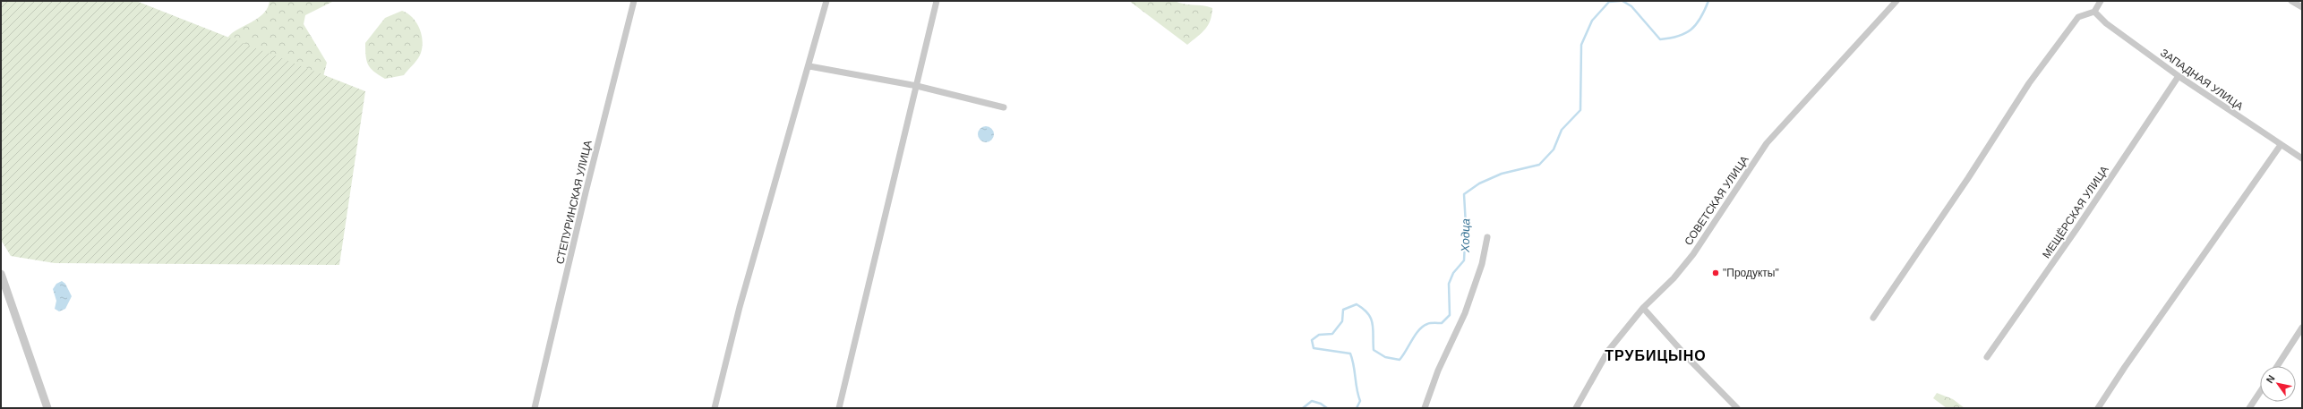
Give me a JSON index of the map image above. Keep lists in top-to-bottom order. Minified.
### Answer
{"streets":{"street":["ЗАПАДНАЯ УЛИЦА","СОВЕТСКАЯ УЛИЦА","СТЕПУРИНСКАЯ УЛИЦА","МЕЩЁРСКАЯ УЛИЦА"]},"crossings":[["ЗАПАДНАЯ УЛИЦА","МЕЩЁРСКАЯ УЛИЦА"]],"districts":["ТРУБИЦЫНО"],"water":["Ходца"],"places":["\"Продукты\""],"north":"top left"}
